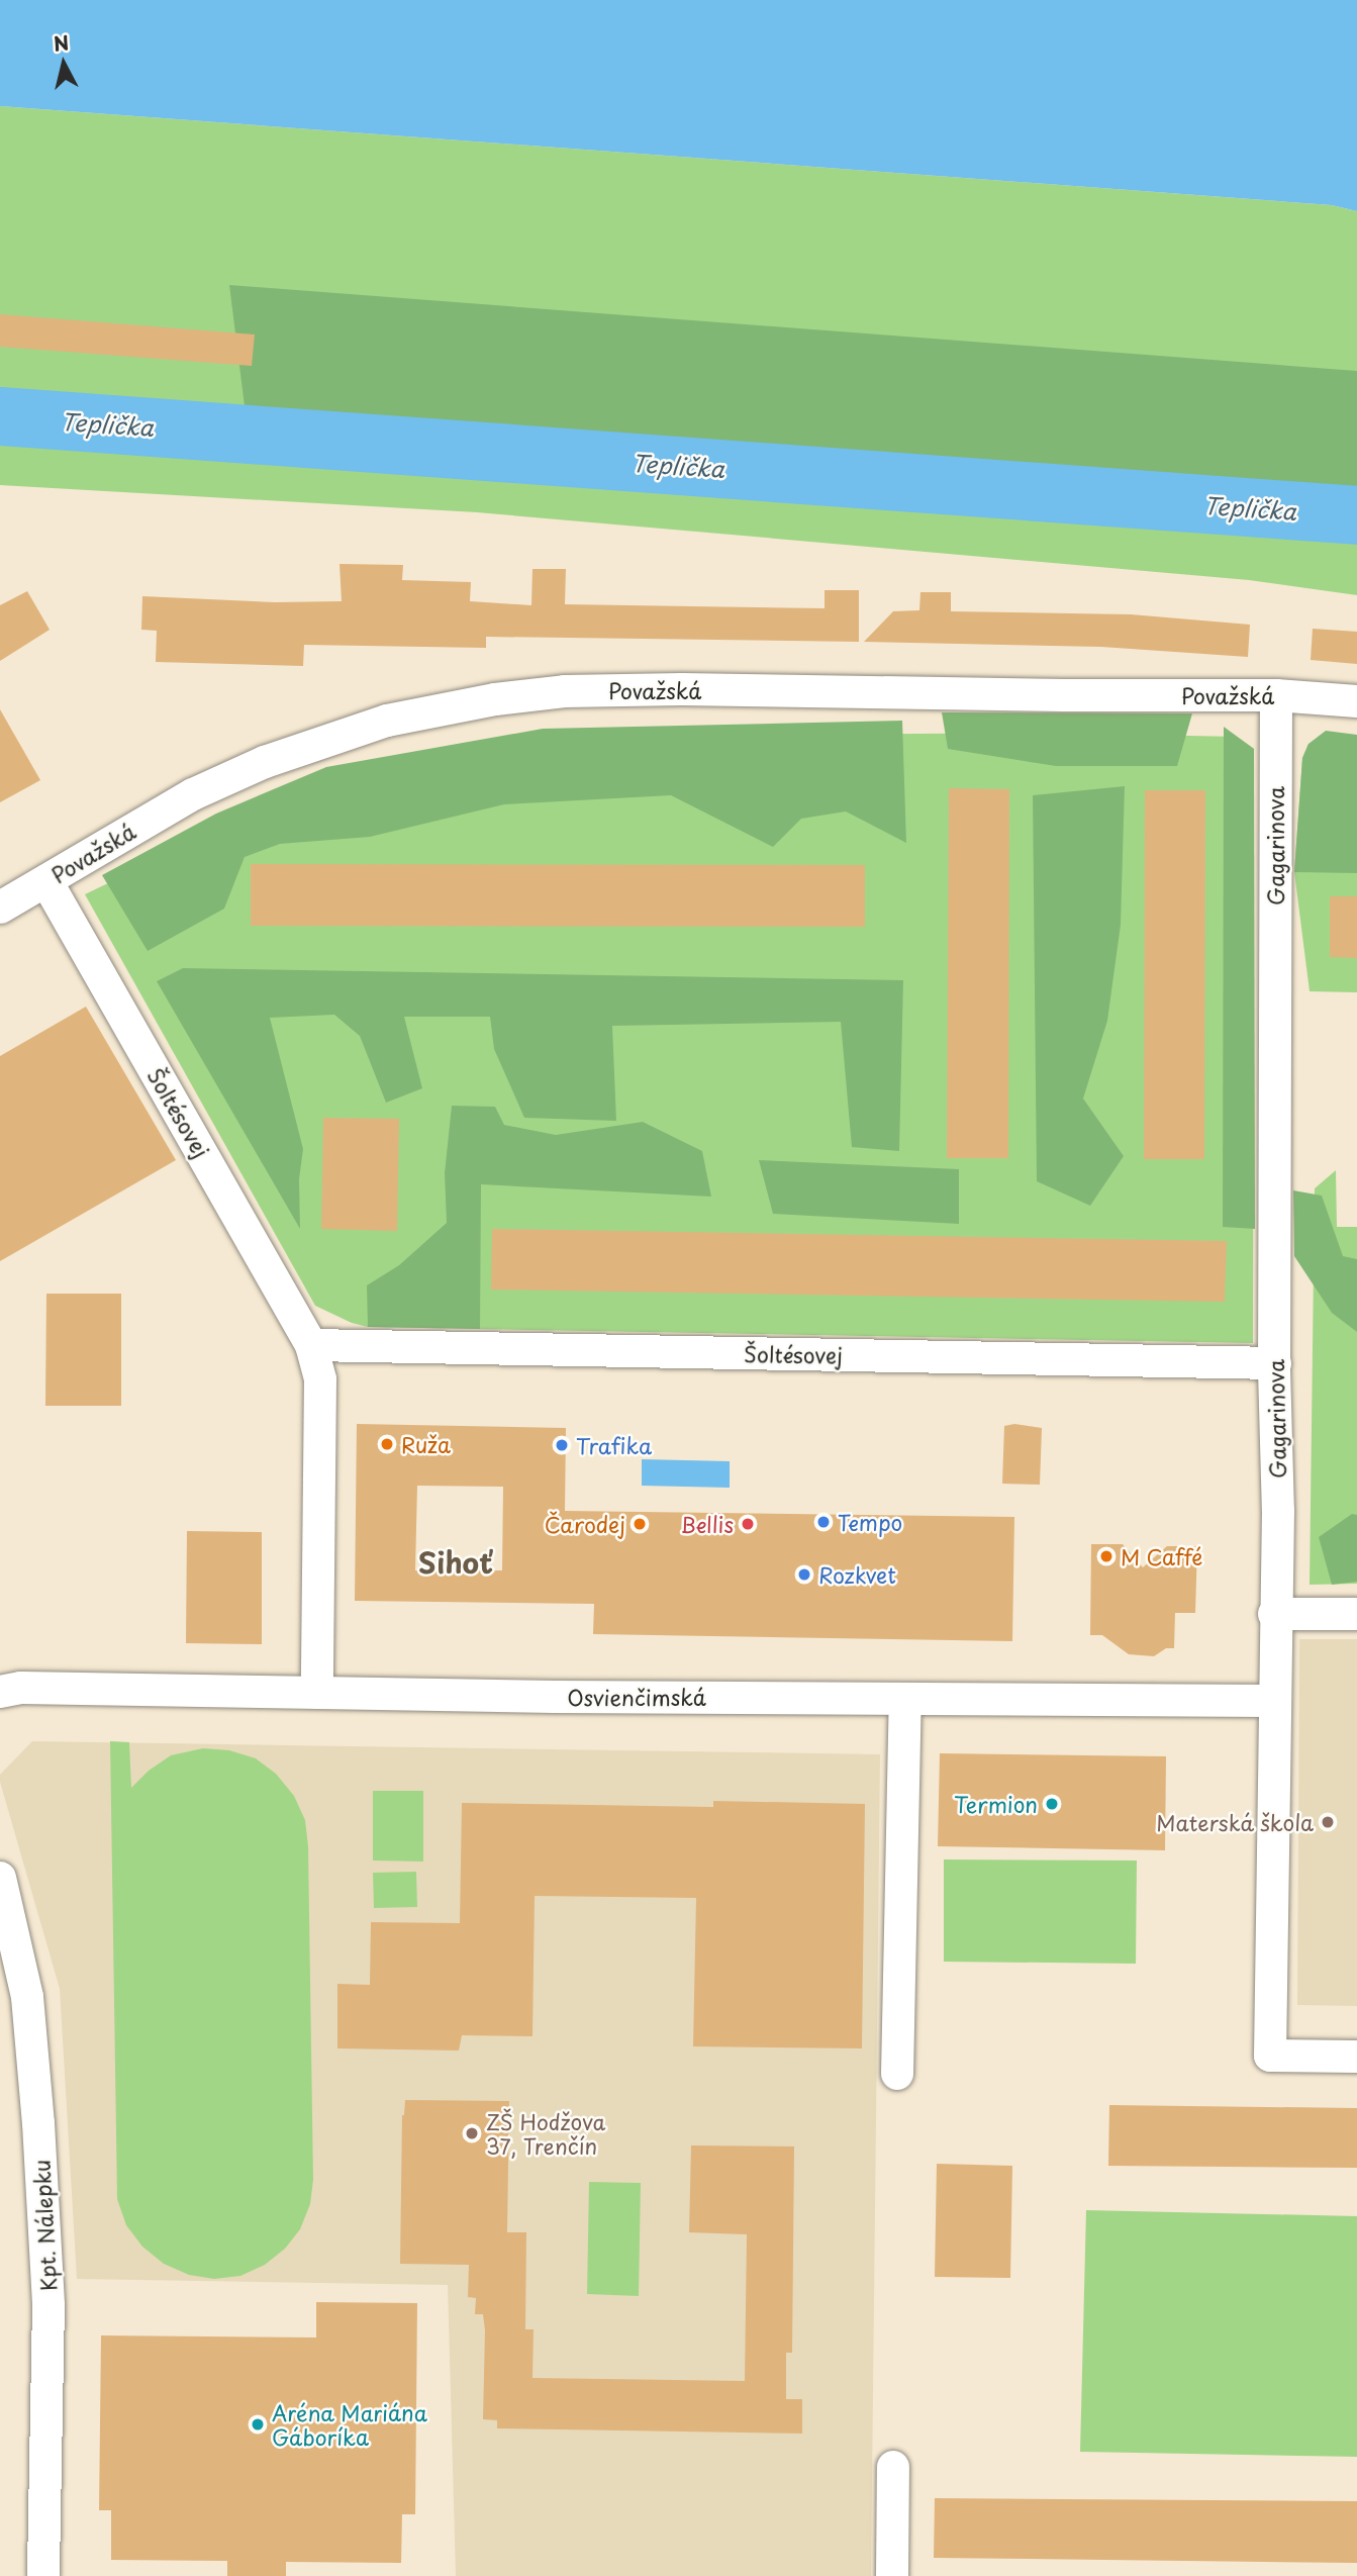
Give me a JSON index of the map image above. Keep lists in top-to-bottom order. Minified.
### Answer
{"streets":{"street":["Považská","Gagarinova","Šoltésovej","Osvienčimská","Kpt. Nálepku"]},"crossings":[["Považská","Gagarinova"],["Považská","Šoltésovej"],["Gagarinova","Šoltésovej"],["Gagarinova","Osvienčimská"],["Šoltésovej","Osvienčimská"]],"districts":["Sihoť"],"water":["Teplička"],"places":["Ruža","Trafika","Tempo","Čarodej","Bellis","M Caffé","Rozkvet","Termion","Materská škola","ZŠ Hodžova 37, Trenčín","Aréna Mariána Gáboríka"],"north":"top"}
